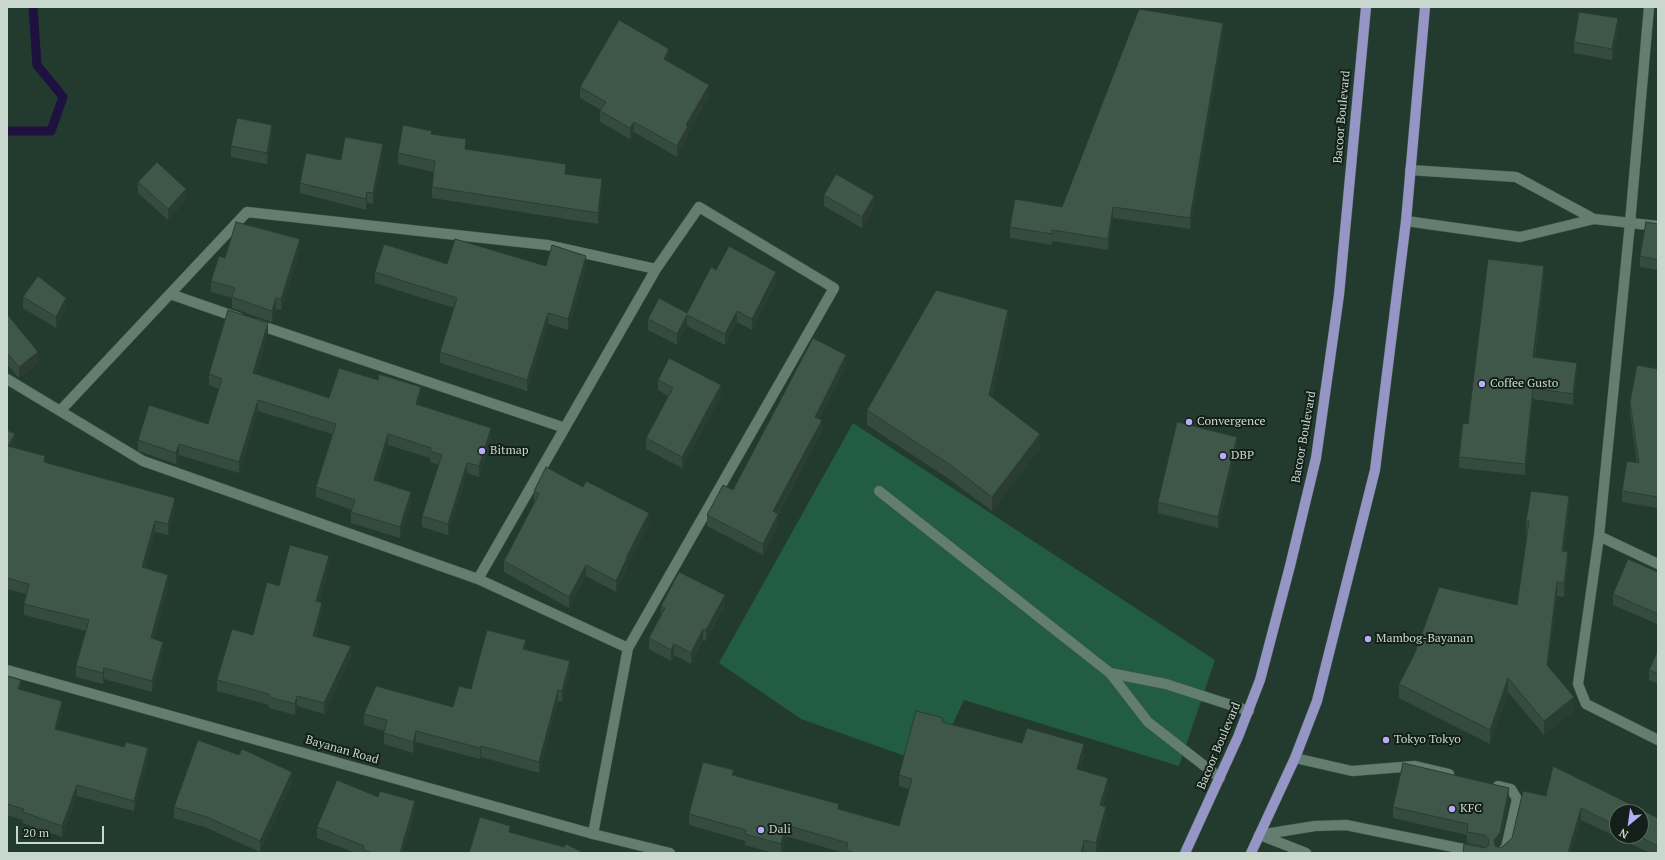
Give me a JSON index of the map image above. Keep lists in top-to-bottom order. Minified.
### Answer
{"streets":{"main road":["Bacoor Boulevard"],"street":["Bayanan Road"]},"places":["Coffee Gusto","Convergence","Bitmap","DBP","Mambog-Bayanan","Tokyo Tokyo","KFC","Dali"],"scale_bar":"20 m","north":"bottom left"}
